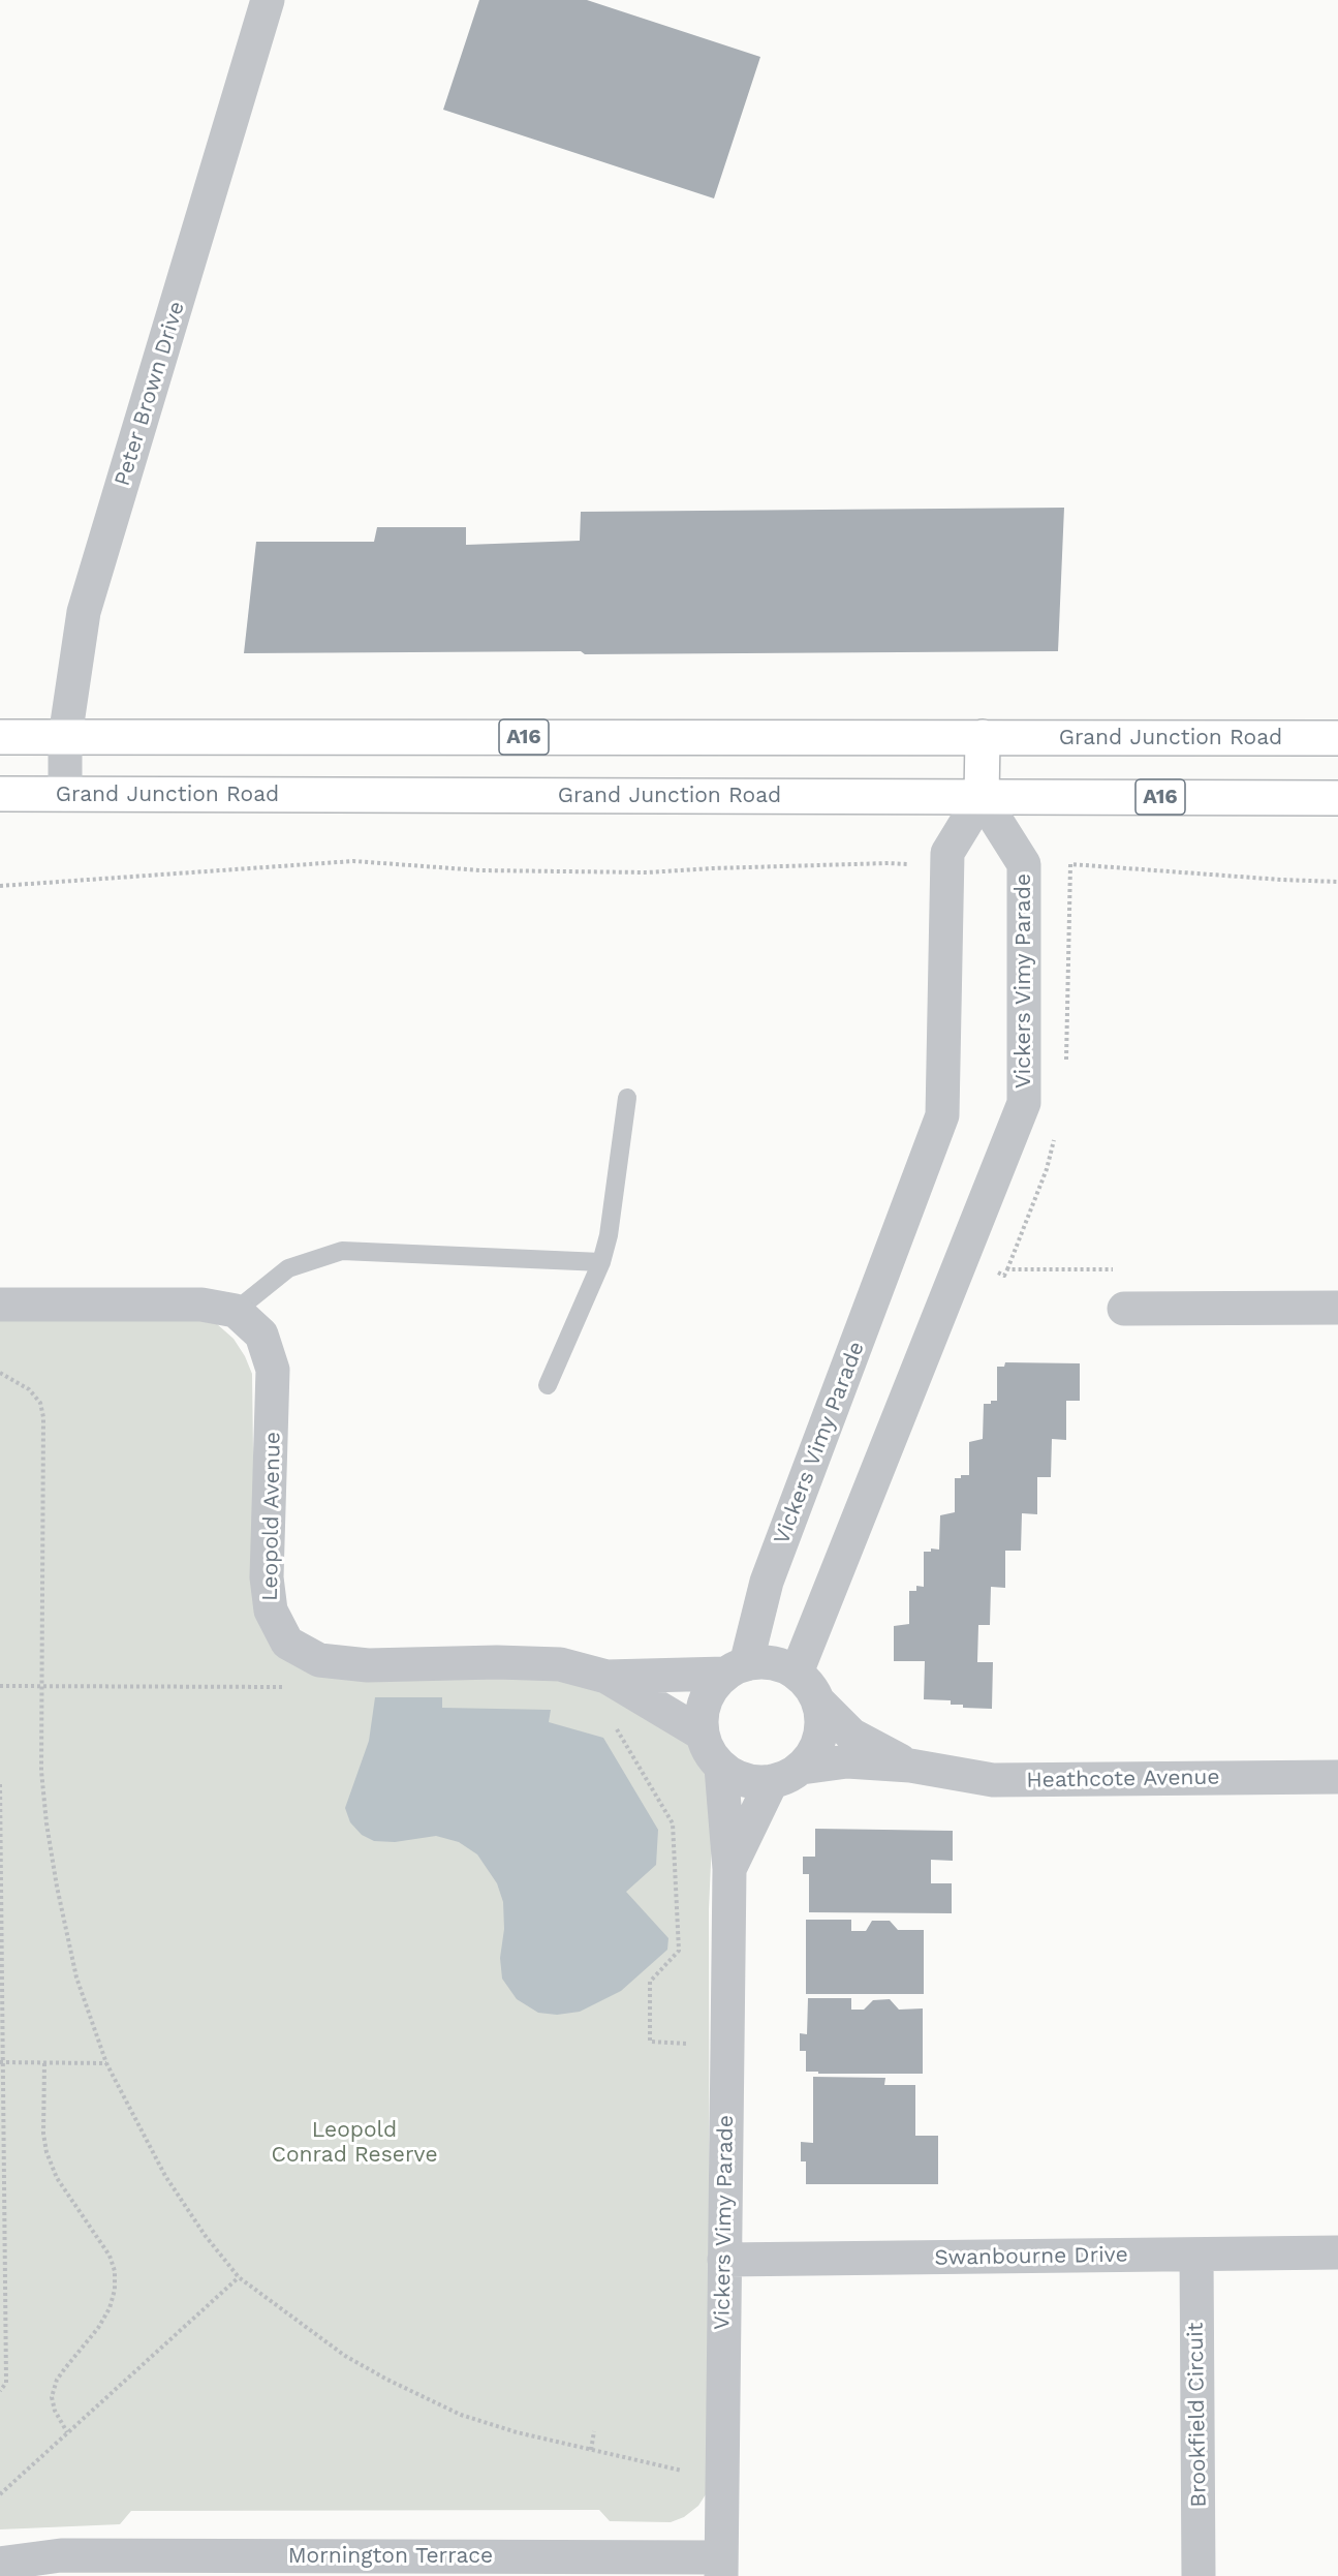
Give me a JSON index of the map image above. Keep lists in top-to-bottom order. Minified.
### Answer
{"streets":{"highway":["A16","Grand Junction Road"],"street":["Peter Brown Drive","Vickers Vimy Parade","Leopold Avenue","Heathcote Avenue","Swanbourne Drive","Brookfield Circuit","Mornington Terrace"]},"crossings":[["Peter Brown Drive","Grand Junction Road"],["Grand Junction Road","Vickers Vimy Parade"],["Vickers Vimy Parade","Leopold Avenue"],["Vickers Vimy Parade","Heathcote Avenue"],["Vickers Vimy Parade","Swanbourne Drive"],["Vickers Vimy Parade","Mornington Terrace"],["Leopold Avenue","Heathcote Avenue"],["Swanbourne Drive","Brookfield Circuit"]],"parks":["Leopold Conrad Reserve"]}
